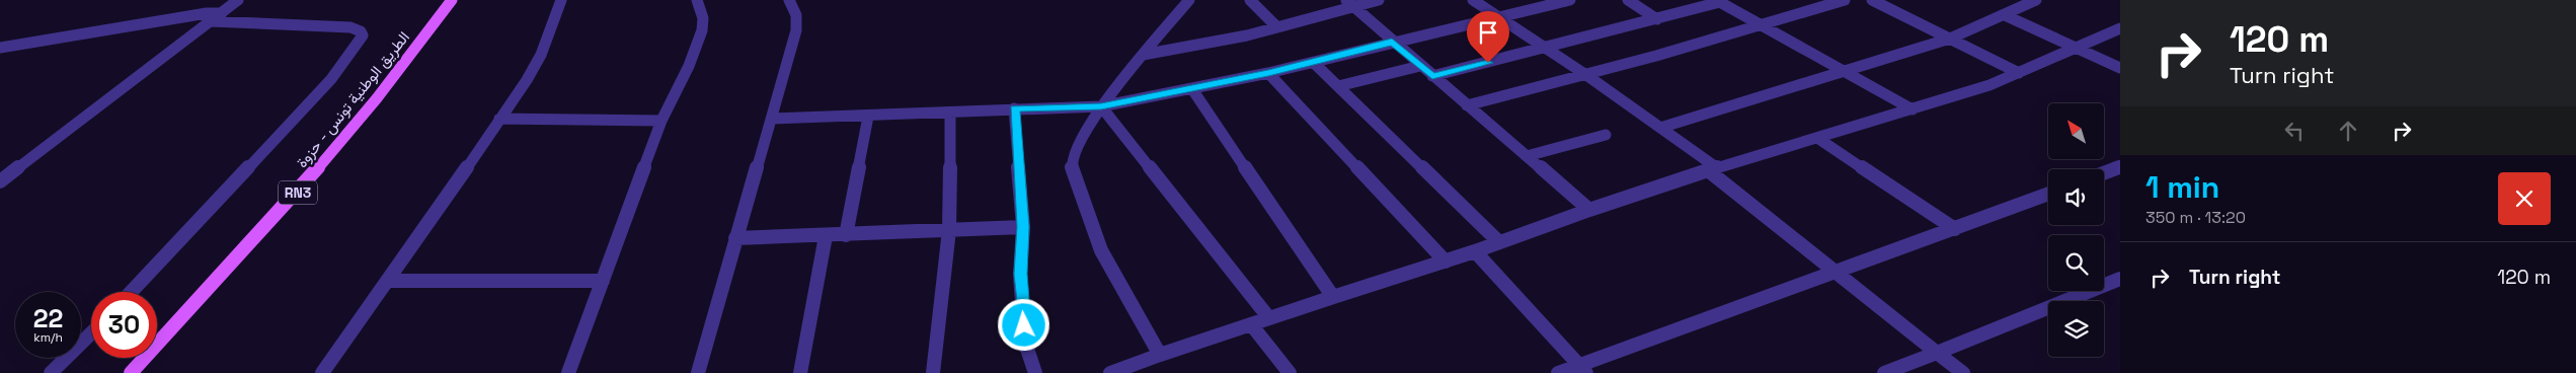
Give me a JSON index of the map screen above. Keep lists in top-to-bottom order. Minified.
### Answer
{"streets":{"main road":["الطريق الوطنية تونس - حزوة","RN3"]},"north":"top left","page":{"turn":["120 m","Turn right"],"heading":["1 min","350 m · 13:20"],"list":[{"name":"Turn right","value":"120 m"}],"speed":"22 km/h","limit":"30"}}
